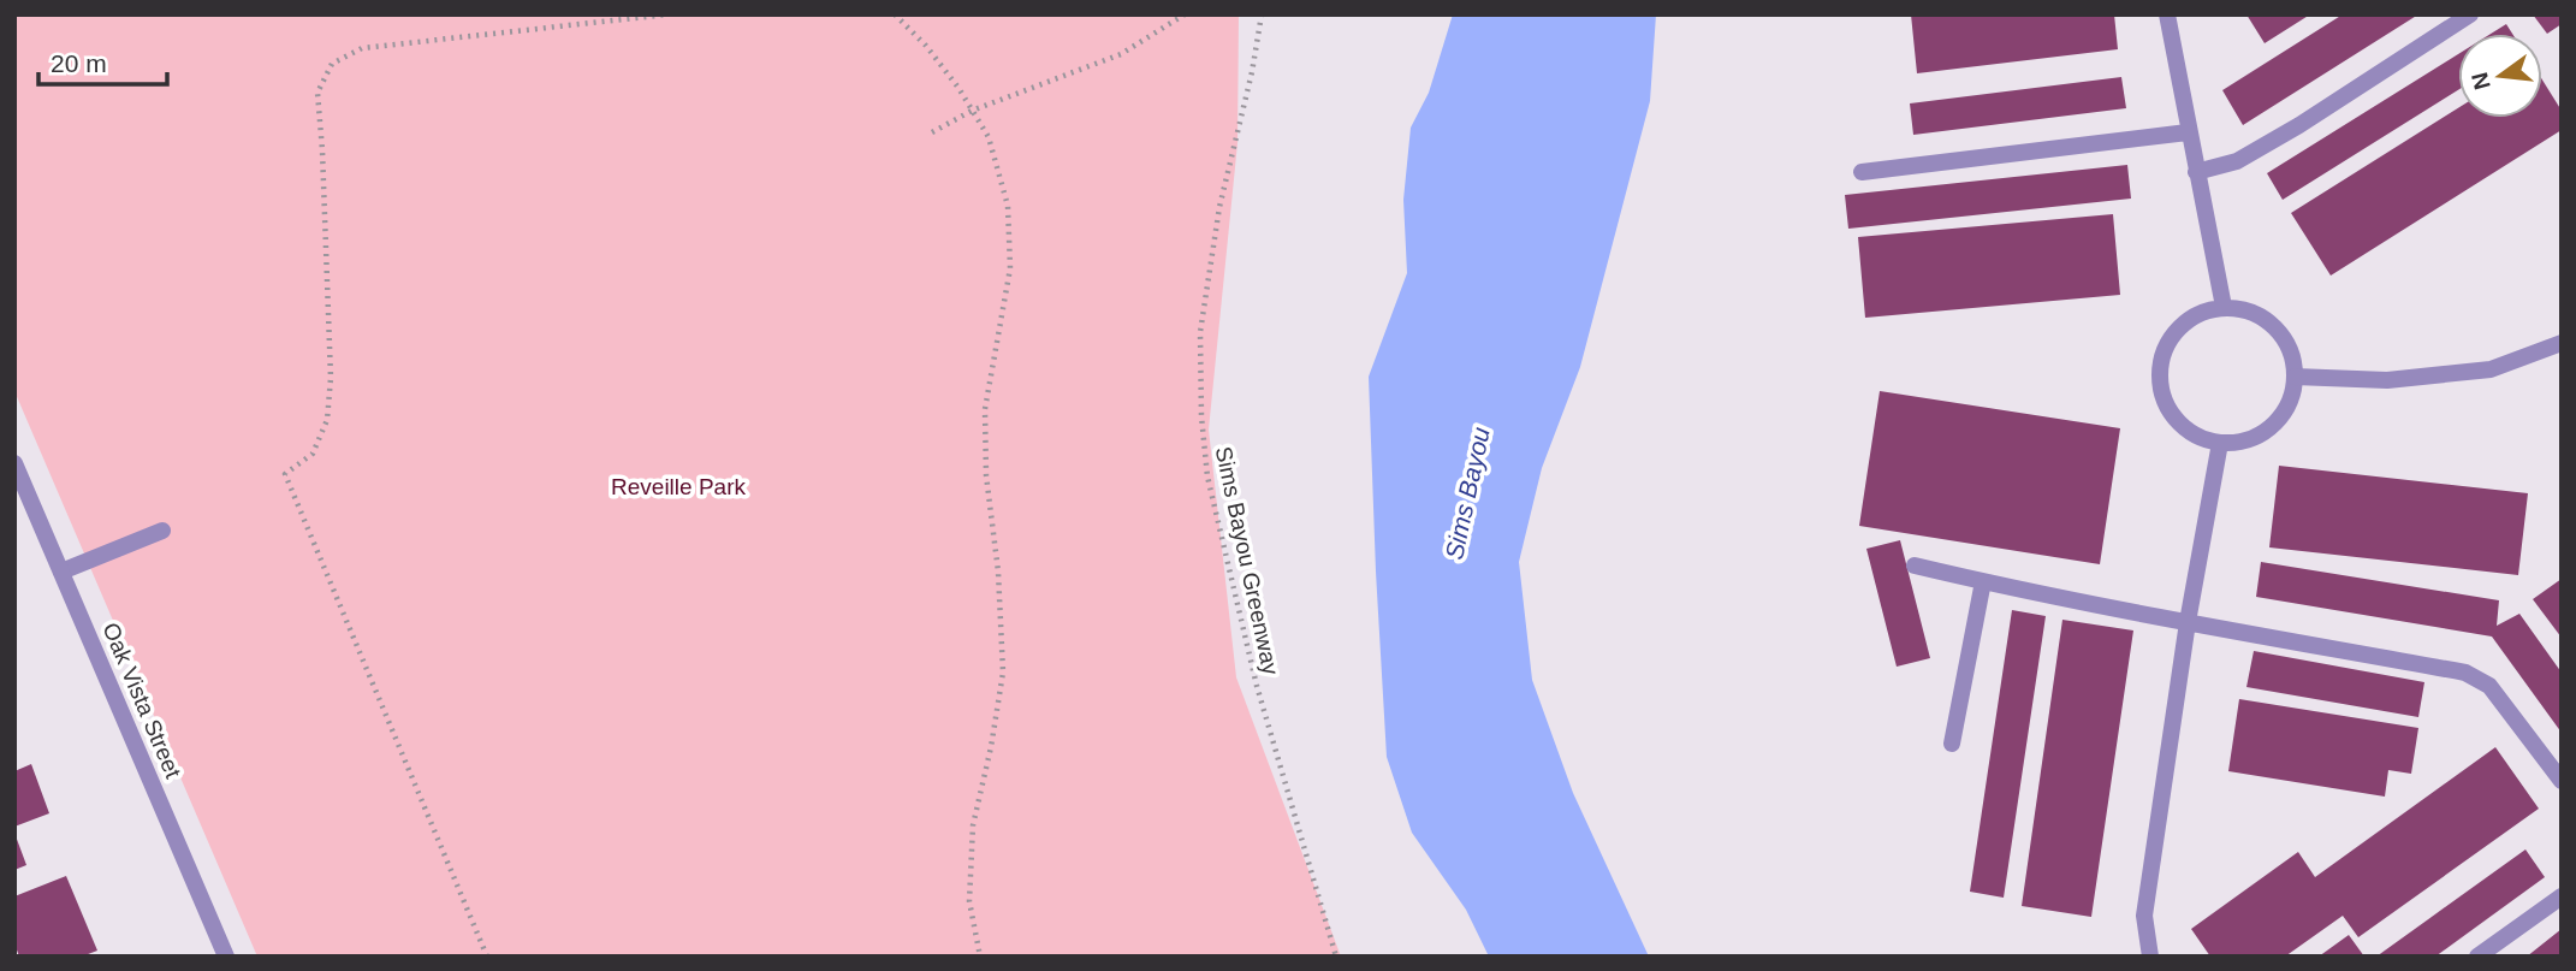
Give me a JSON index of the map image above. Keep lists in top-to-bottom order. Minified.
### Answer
{"streets":{"street":["Oak Vista Street"],"path":["Sims Bayou Greenway"]},"water":["Sims Bayou"],"parks":["Reveille Park"],"scale_bar":"20 m","north":"left"}
